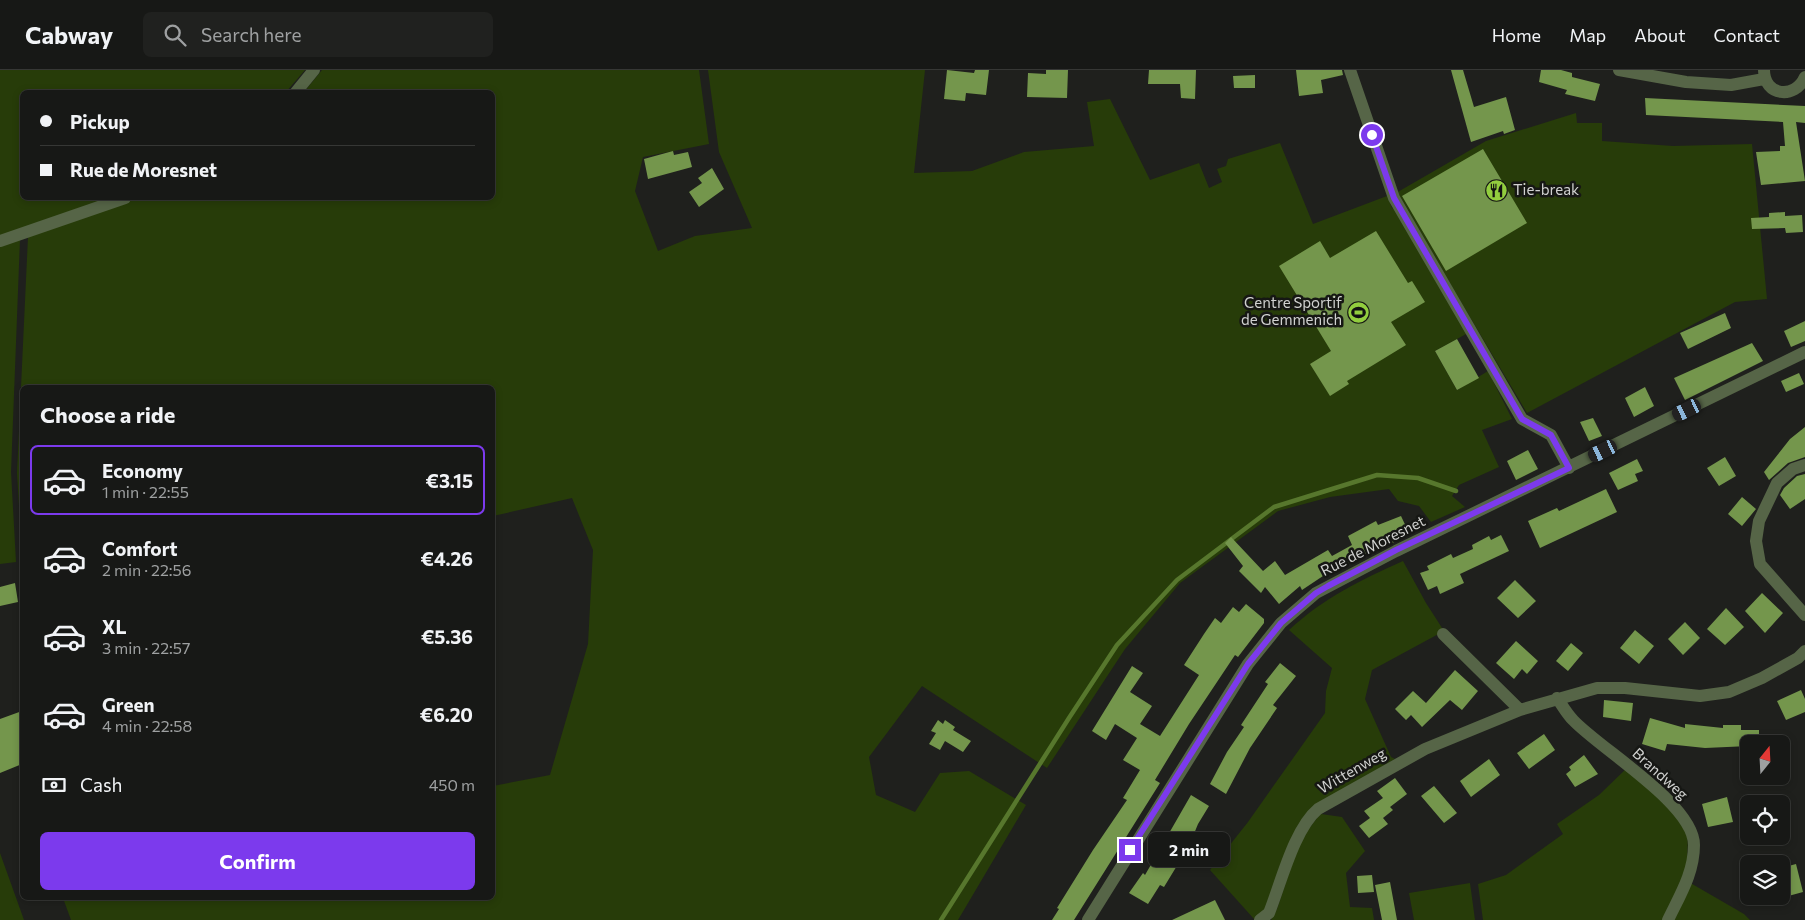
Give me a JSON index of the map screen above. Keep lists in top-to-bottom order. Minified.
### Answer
{"streets":{"street":["Rue de Moresnet","Wittenweg","Brandweg"]},"crossings":[["Wittenweg","Brandweg"]],"places":{"restaurant":["Tie-break"],"sports":["Centre Sportif de Gemmenich"]},"north":"top","page":{"header":"Cabway","search":"Search here","nav":["Home","Map","About","Contact"],"banner":["Pickup","Rue de Moresnet"],"heading":"Choose a ride","list":[{"name":"Economy","note":"1 min · 22:55","value":"€3.15"},{"name":"Comfort","note":"2 min · 22:56","value":"€4.26"},{"name":"XL","note":"3 min · 22:57","value":"€5.36"},{"name":"Green","note":"4 min · 22:58","value":"€6.20"}],"pay":["Cash","450 m"],"buttons":"Confirm","bubble":"2 min"}}
